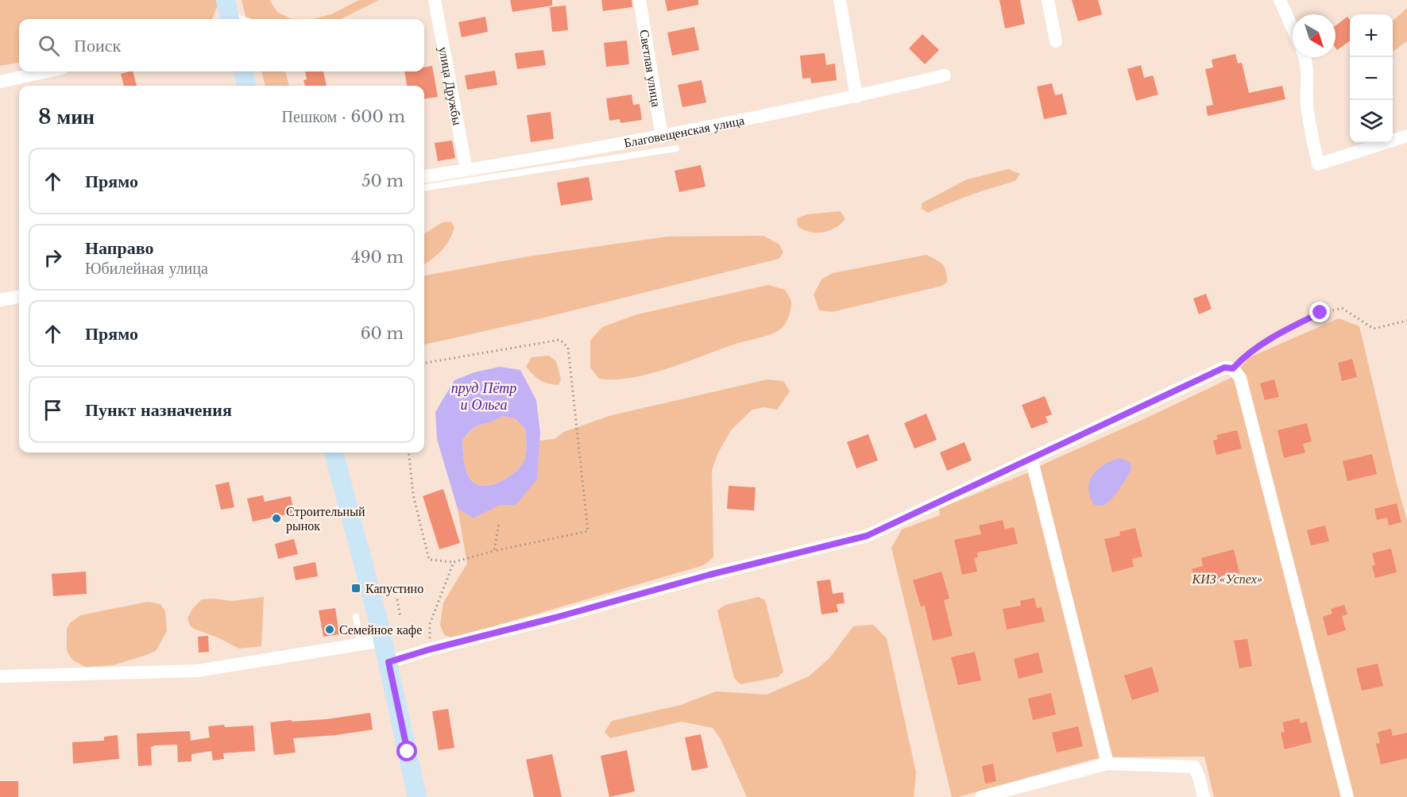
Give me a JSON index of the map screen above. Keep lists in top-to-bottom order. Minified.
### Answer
{"streets":{"street":["Светлая улица","улица Дружбы","Благовещенская улица"]},"crossings":[["Светлая улица","Благовещенская улица"],["улица Дружбы","Благовещенская улица"]],"water":["пруд Пётр и Ольга"],"parks":["КИЗ «Успех»"],"places":{"other":["Строительный рынок","Семейное кафе"],"transit":["Капустино"]},"north":"bottom right","page":{"map_buttons":["+","−"],"search":"Поиск","heading":["8 мин","Пешком · 600 m"],"list":[["Прямо","50 m"],["Направо","Юбилейная улица","490 m"],["Прямо","60 m"],"Пункт назначения"]}}
